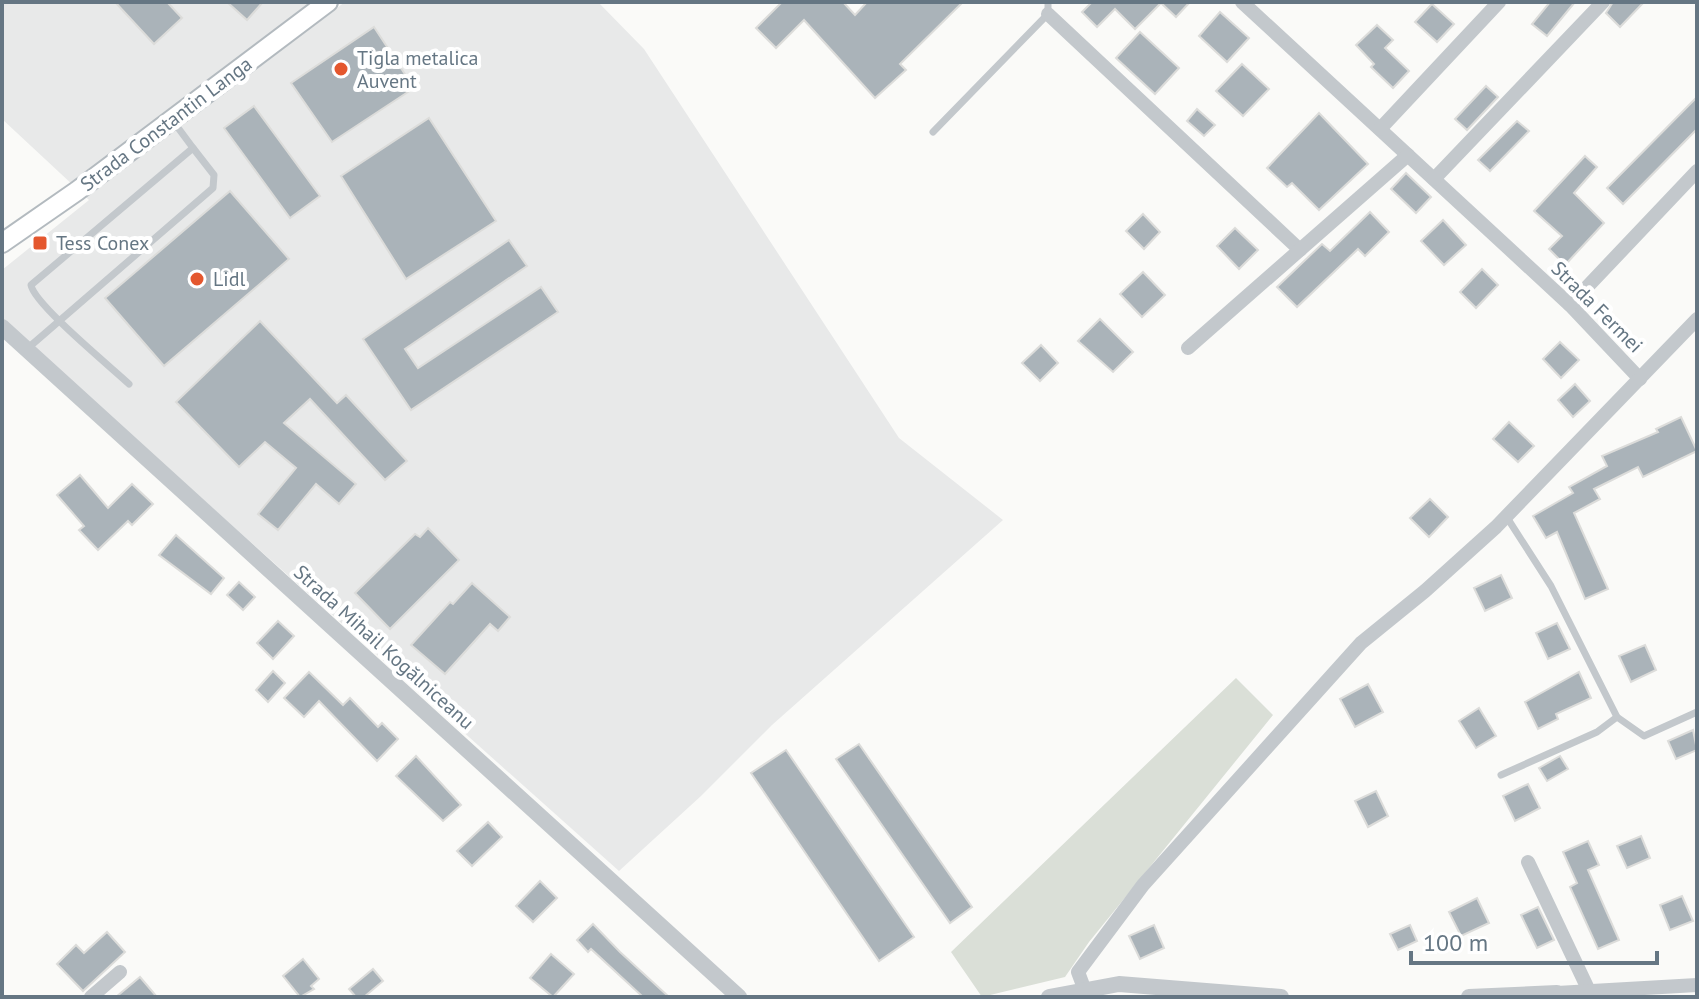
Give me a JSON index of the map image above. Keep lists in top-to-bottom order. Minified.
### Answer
{"streets":{"main road":["Strada Constantin Langa"],"street":["Strada Fermei","Strada Mihail Kogălniceanu"]},"places":{"other":["Tigla metalica Auvent","Lidl"],"transit":["Tess Conex"]},"scale_bar":"100 m"}
